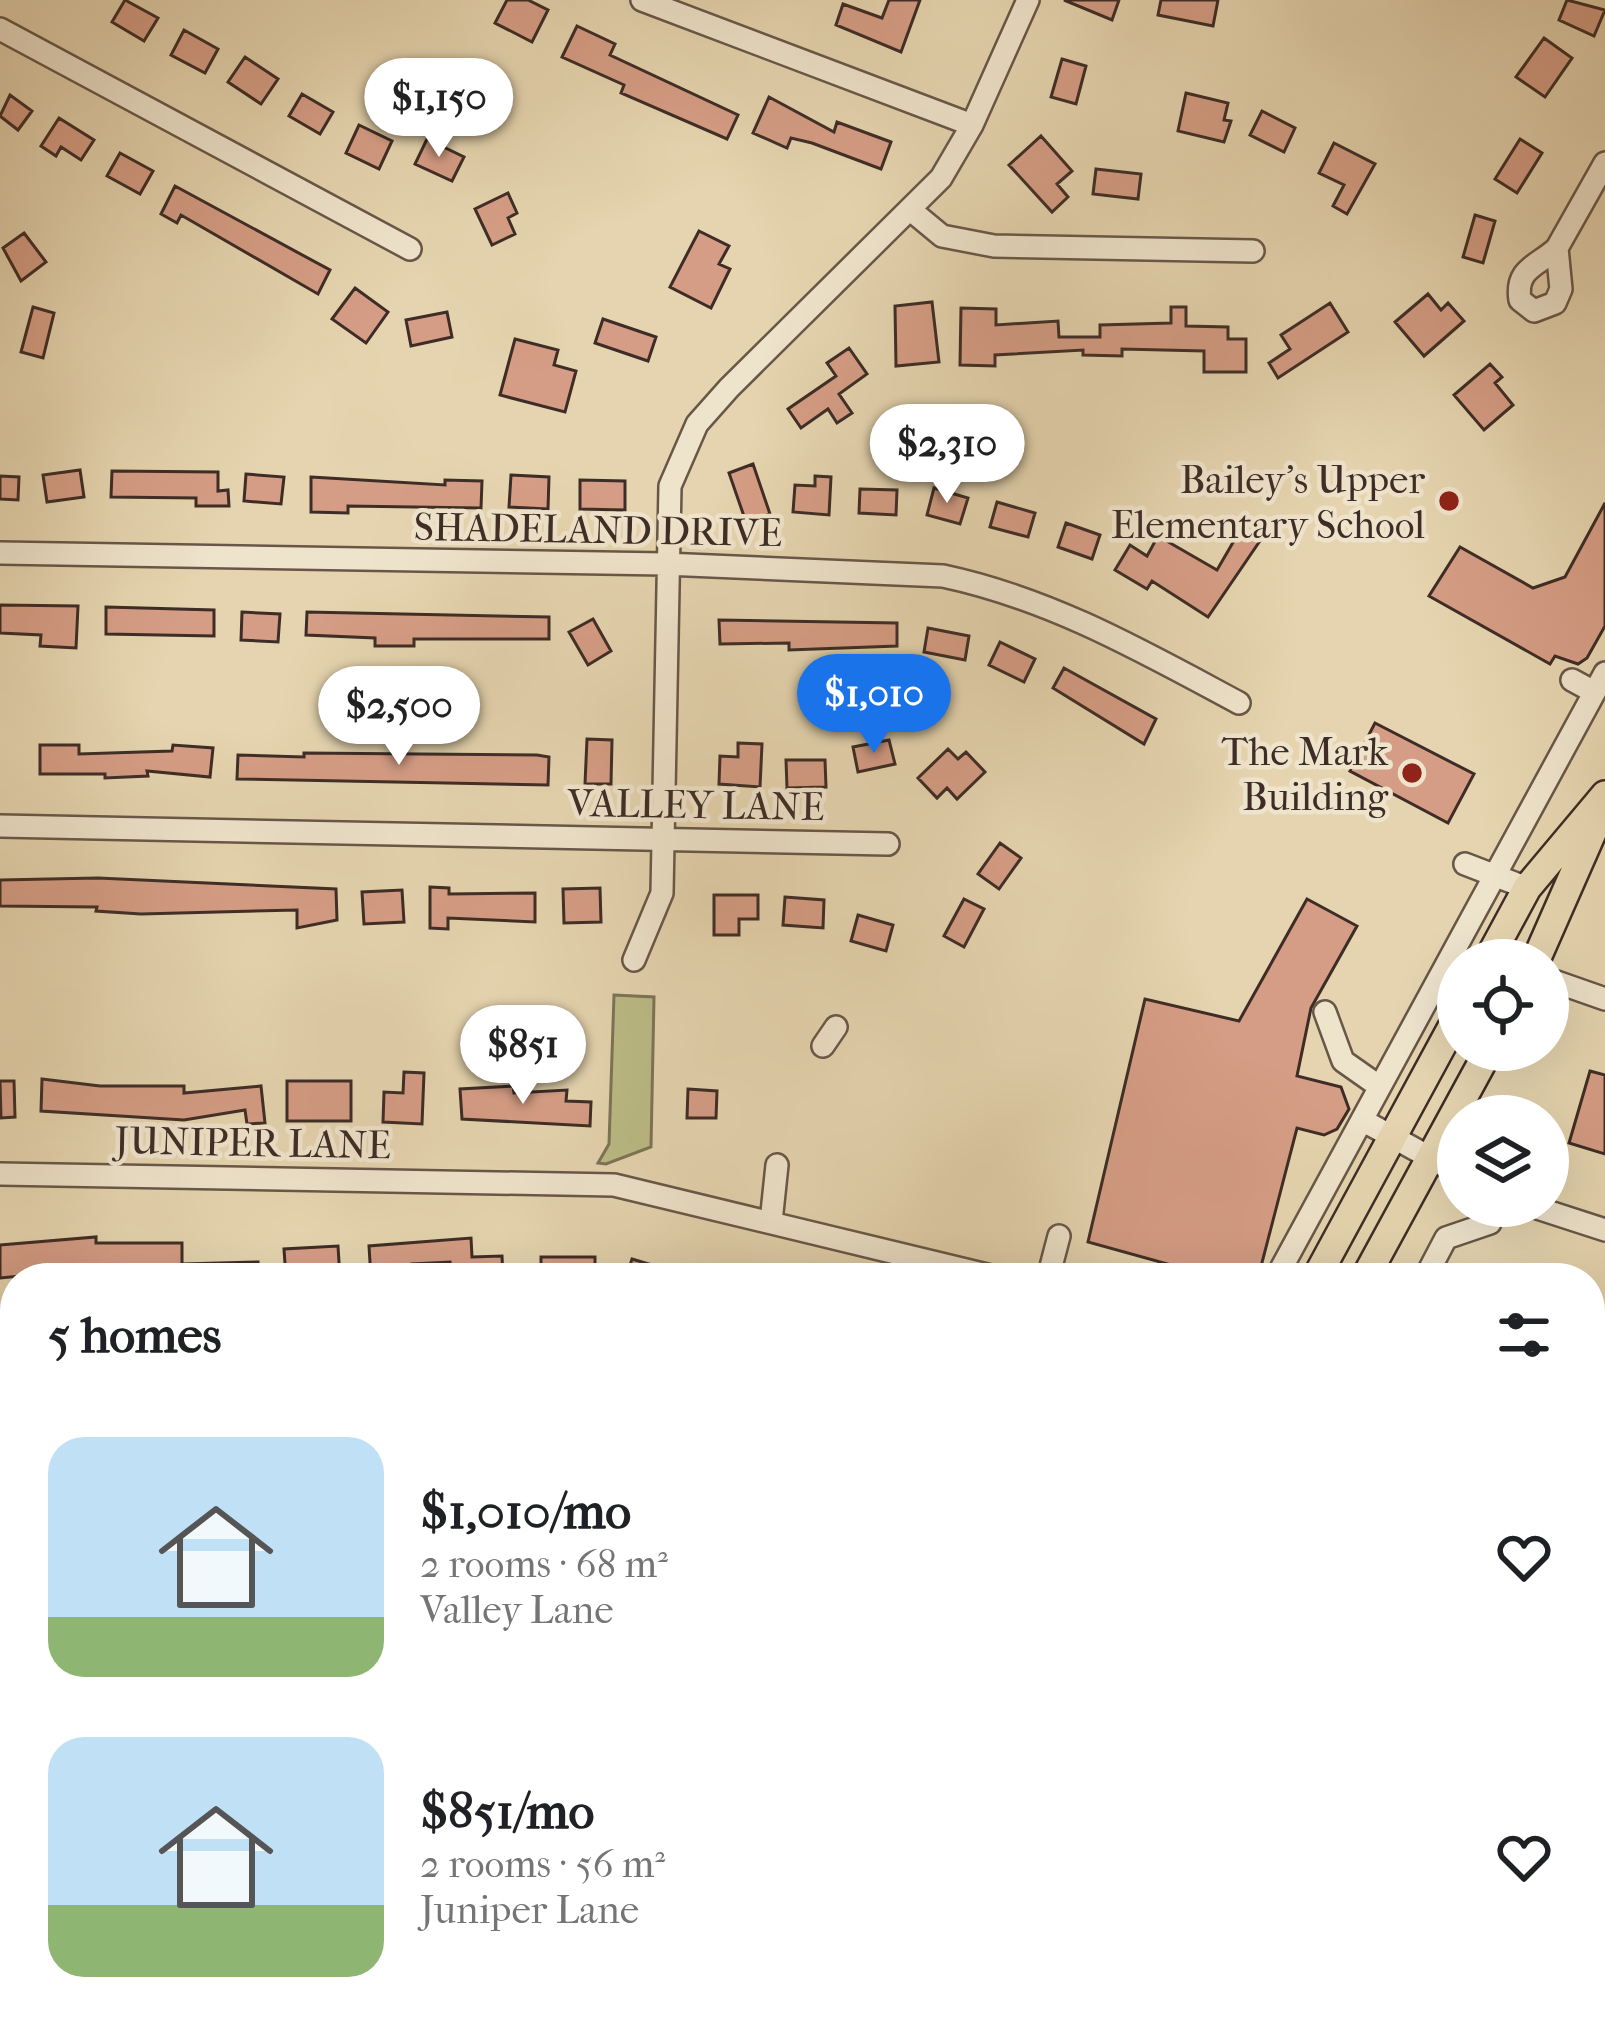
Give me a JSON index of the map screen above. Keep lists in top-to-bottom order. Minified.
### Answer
{"streets":{"street":["SHADELAND DRIVE","VALLEY LANE","JUNIPER LANE"]},"places":["Bailey's Upper Elementary School","The Mark Building"],"page":{"price":["$1,150","$2,310","$1,010","$2,500","$851"],"heading":"5 homes","list":[{"name":"$1,010/mo","note":"2 rooms · 68 m² · Valley Lane"},{"name":"$851/mo","note":"2 rooms · 56 m² · Juniper Lane"}]}}
